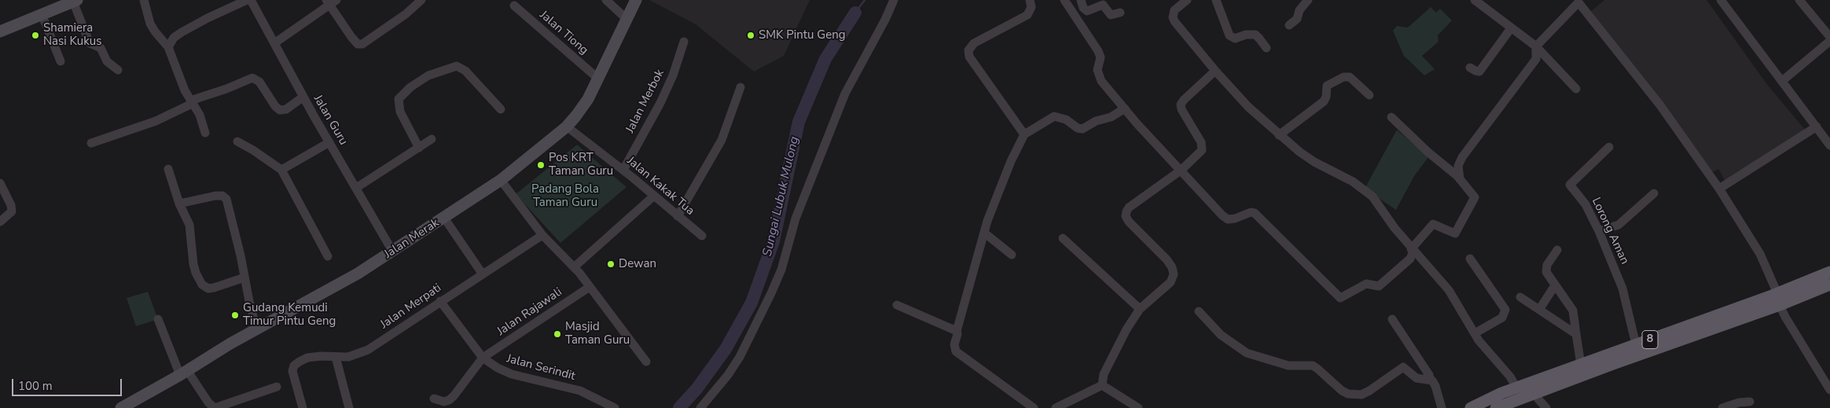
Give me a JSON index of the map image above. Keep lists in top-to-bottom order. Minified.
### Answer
{"streets":{"main road":["8"],"street":["Jalan Tiong","Jalan Merbok","Jalan Guru","Jalan Kakak Tua","Lorong Aman","Jalan Merak","Jalan Merpati","Jalan Rajawali","Jalan Serindit"]},"crossings":[["Jalan Tiong","Jalan Merak"],["Jalan Merbok","Jalan Kakak Tua"],["Jalan Guru","Jalan Merak"],["Jalan Kakak Tua","Jalan Merak"],["Lorong Aman","8"],["Jalan Merpati","Jalan Serindit"],["Jalan Rajawali","Jalan Serindit"]],"water":["Sungai Lubuk Mulong"],"parks":["Padang Bola Taman Guru"],"places":["Shamiera Nasi Kukus","SMK Pintu Geng","Pos KRT Taman Guru","Dewan","Gudang Kemudi Timur Pintu Geng","Masjid Taman Guru"],"scale_bar":"100 m"}
